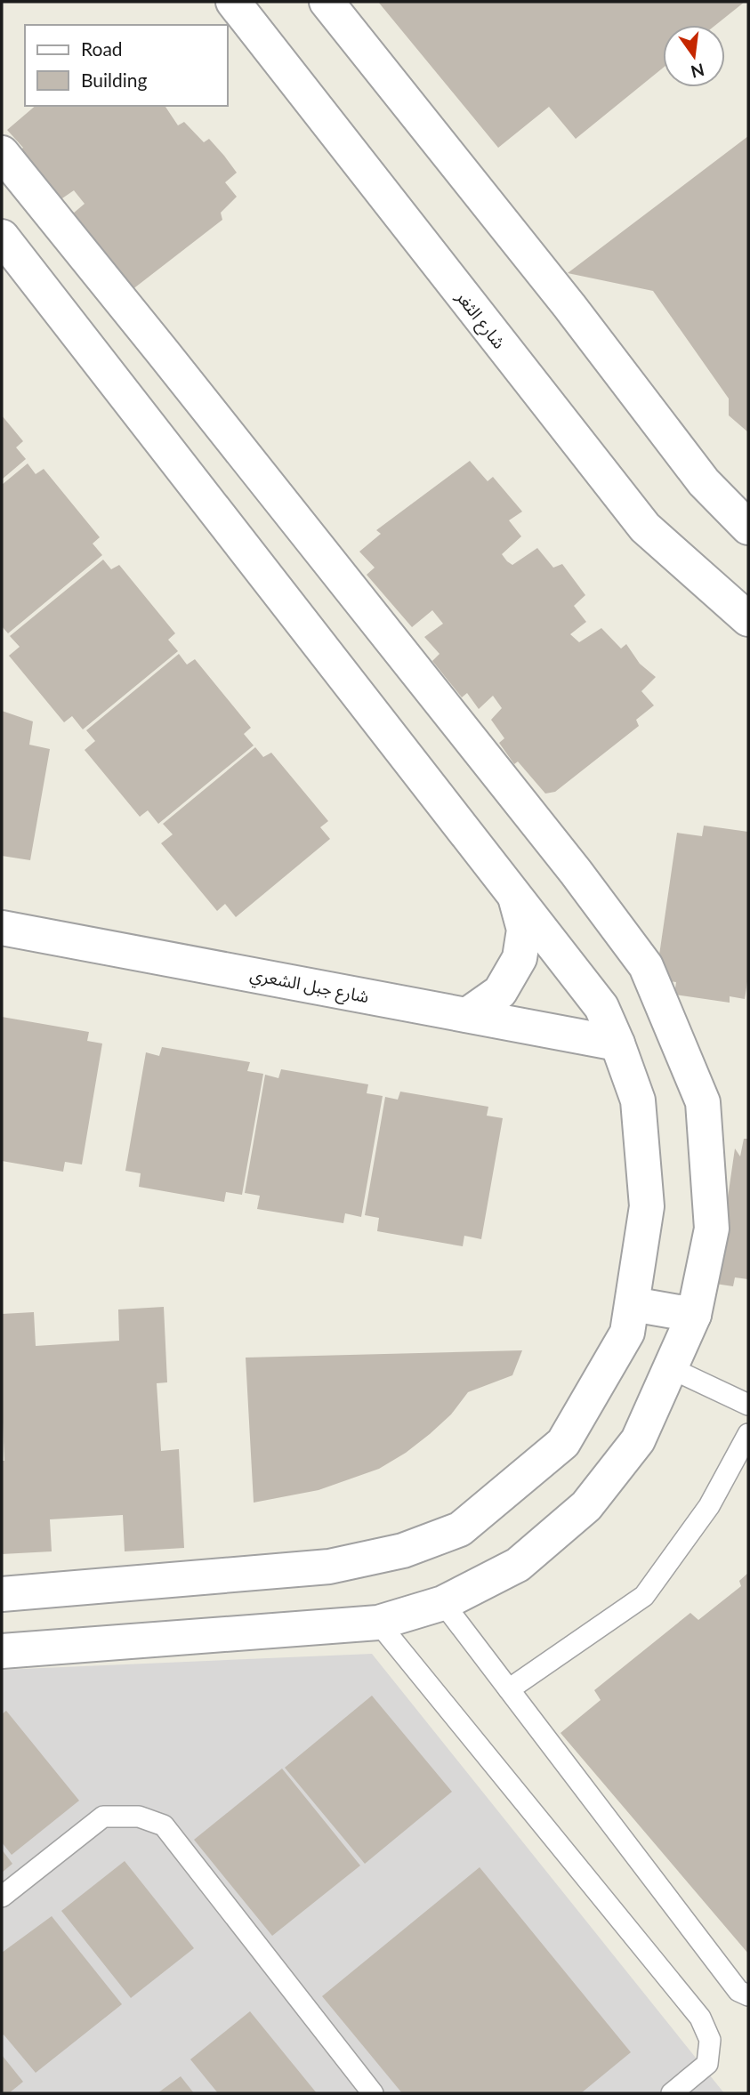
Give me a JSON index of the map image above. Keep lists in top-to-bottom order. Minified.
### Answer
{"streets":{"street":["شارع الثغر","شارع جبل الشعري"]},"legend":["Road","Building"],"north":"bottom"}
